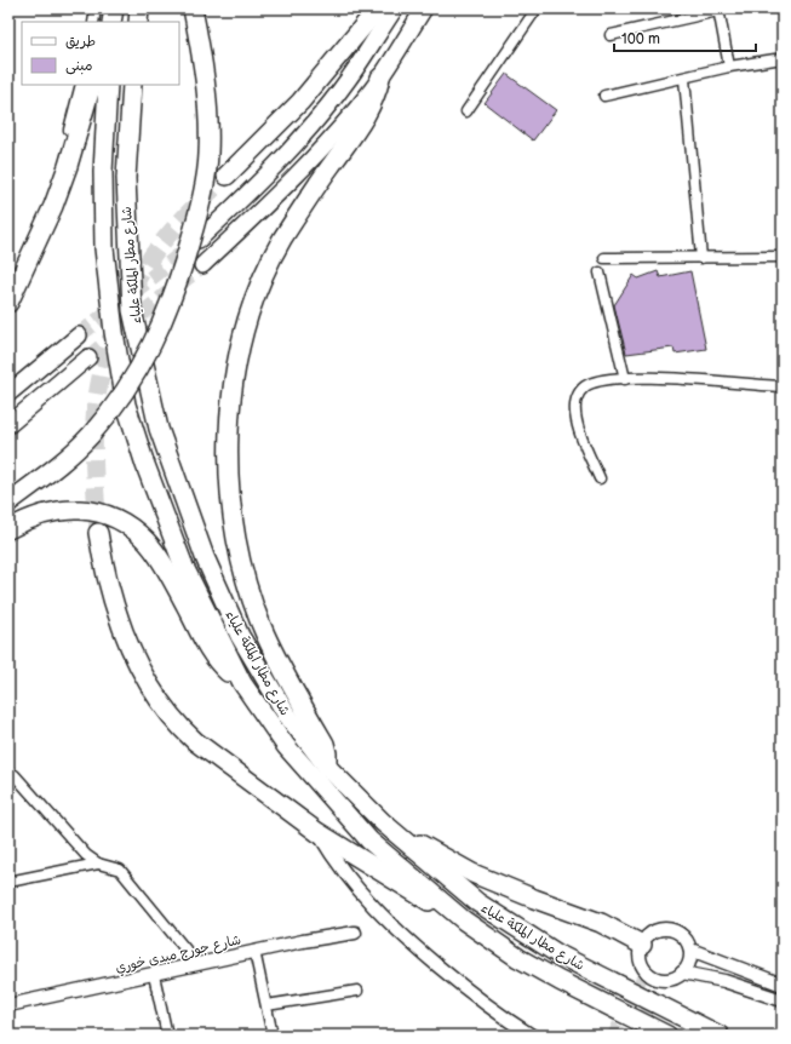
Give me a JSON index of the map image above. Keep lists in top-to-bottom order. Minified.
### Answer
{"streets":{"highway":["شارع مطار الملكة علياء"],"street":["شارع جورج مبدى خوري"]},"legend":["طريق","مبنى"],"scale_bar":"100 m"}
